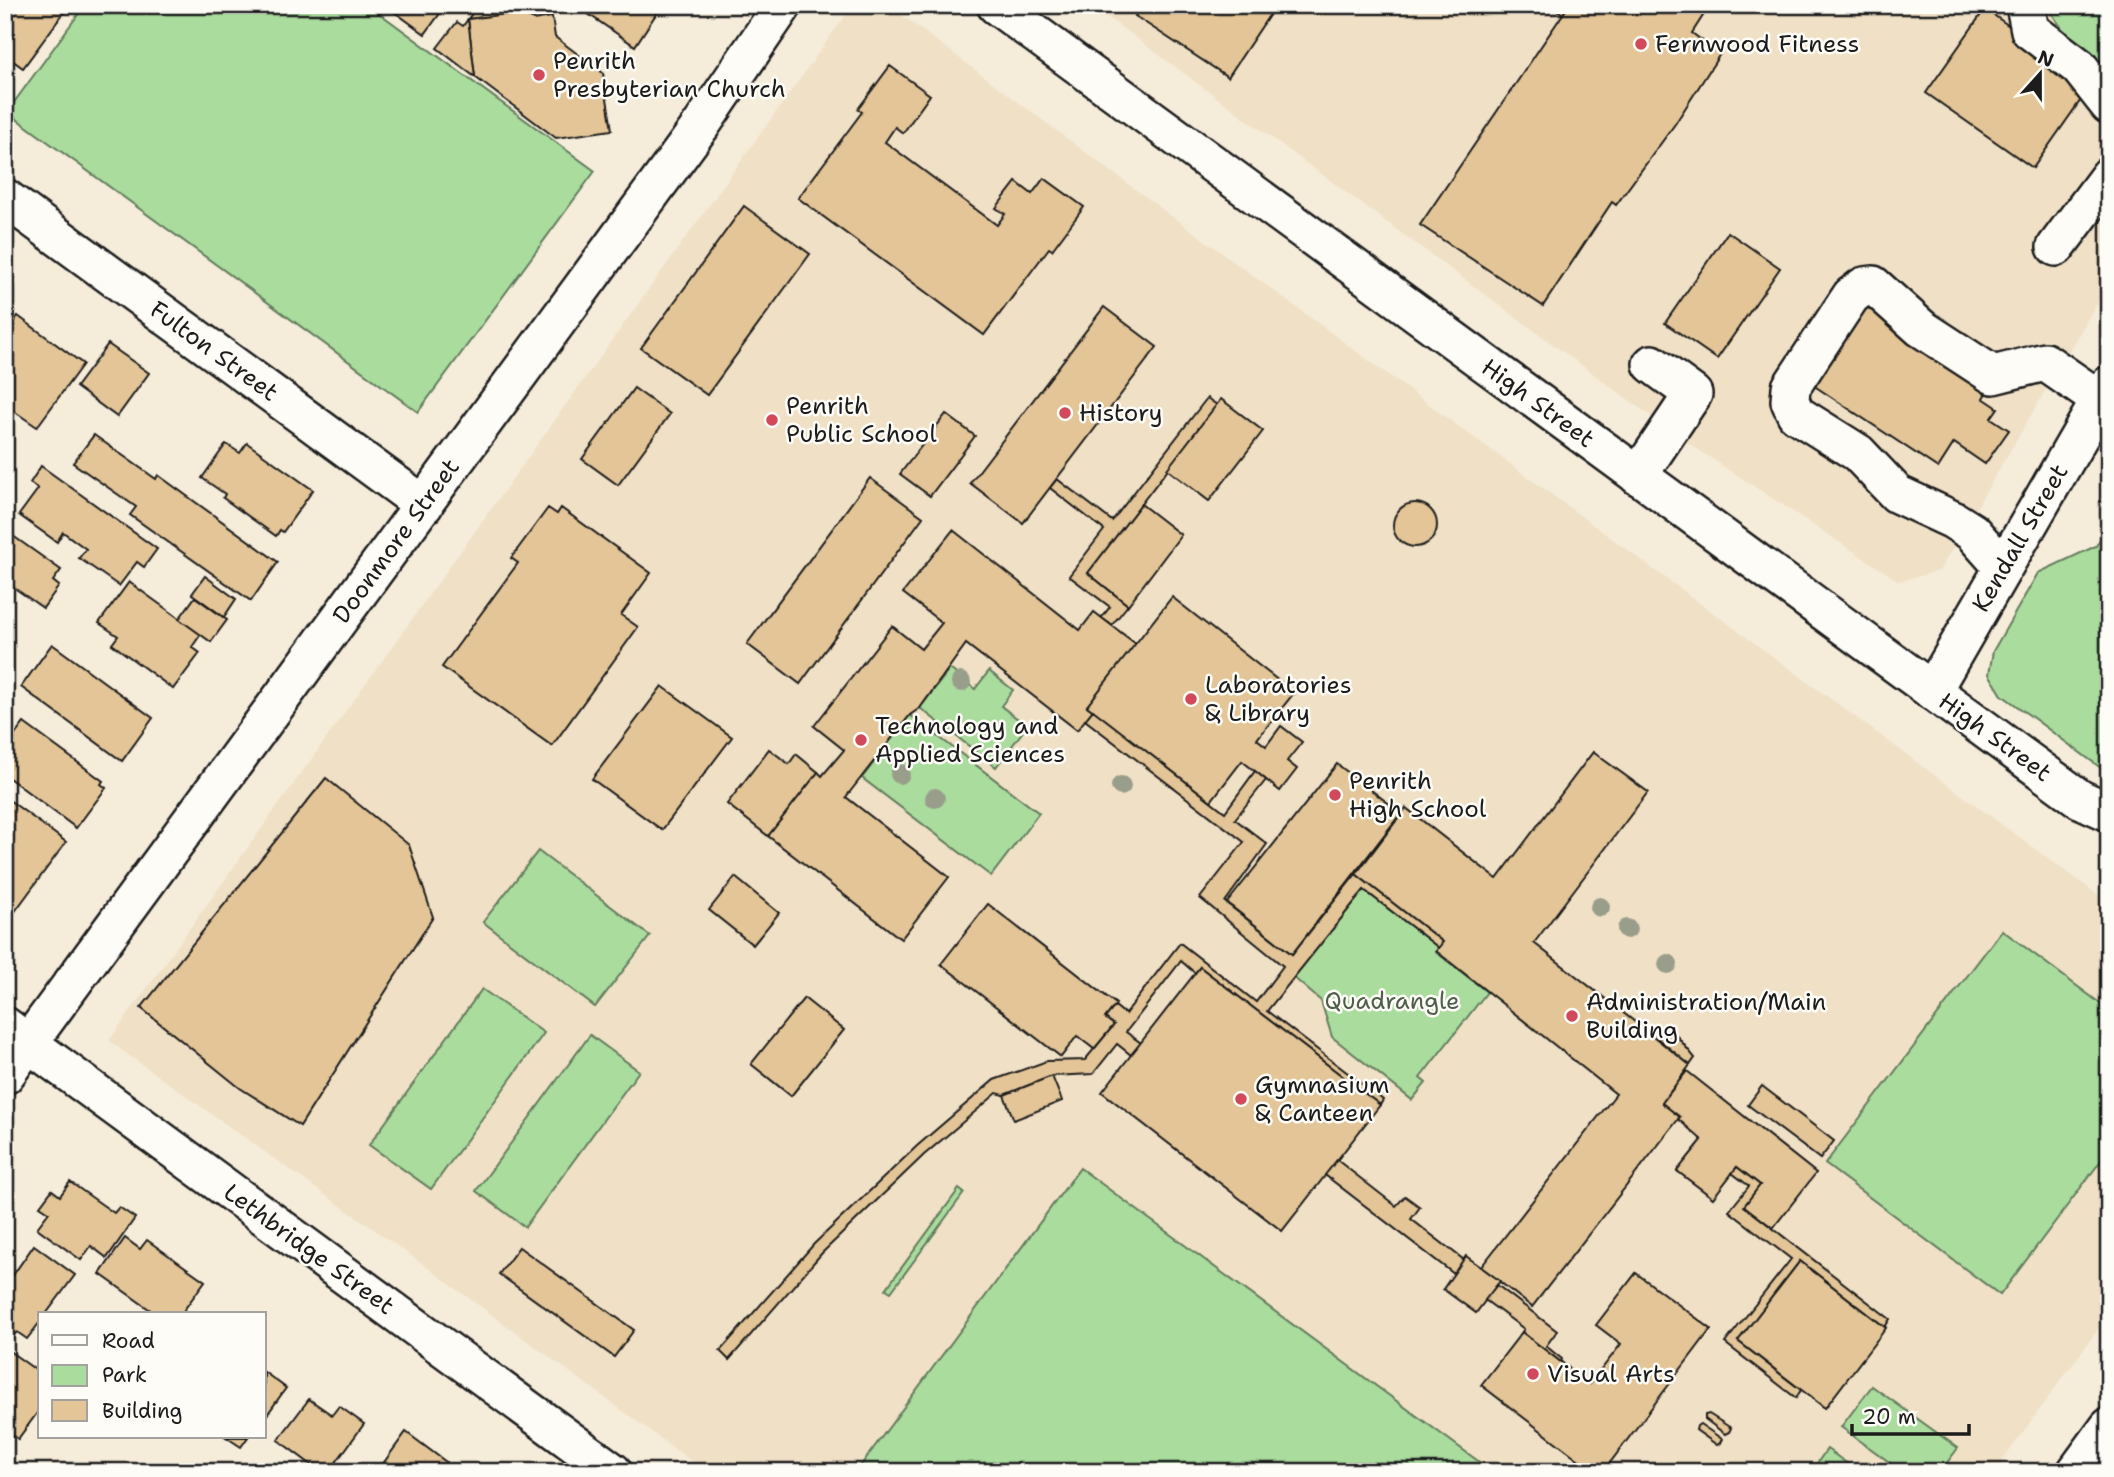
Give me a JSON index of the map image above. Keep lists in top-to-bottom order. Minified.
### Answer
{"streets":{"street":["Fulton Street","High Street","Kendall Street","Doonmore Street","Lethbridge Street"]},"crossings":[["Fulton Street","Doonmore Street"],["High Street","Kendall Street"],["Doonmore Street","Lethbridge Street"]],"parks":["Quadrangle"],"places":["Fernwood Fitness","Penrith Presbyterian Church","History","Penrith Public School","Laboratories & Library","Technology and Applied Sciences","Penrith High School","Administration/Main Building","Gymnasium & Canteen","Visual Arts"],"legend":["Road","Park","Building"],"scale_bar":"20 m","north":"top"}
